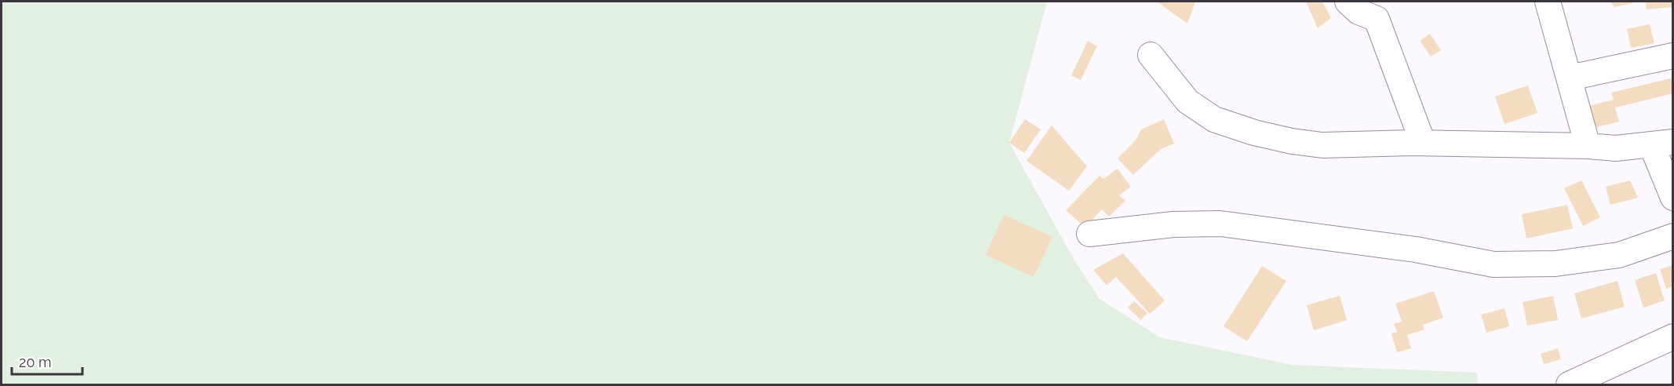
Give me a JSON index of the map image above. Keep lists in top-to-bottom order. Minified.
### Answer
{"scale_bar":"20 m"}
